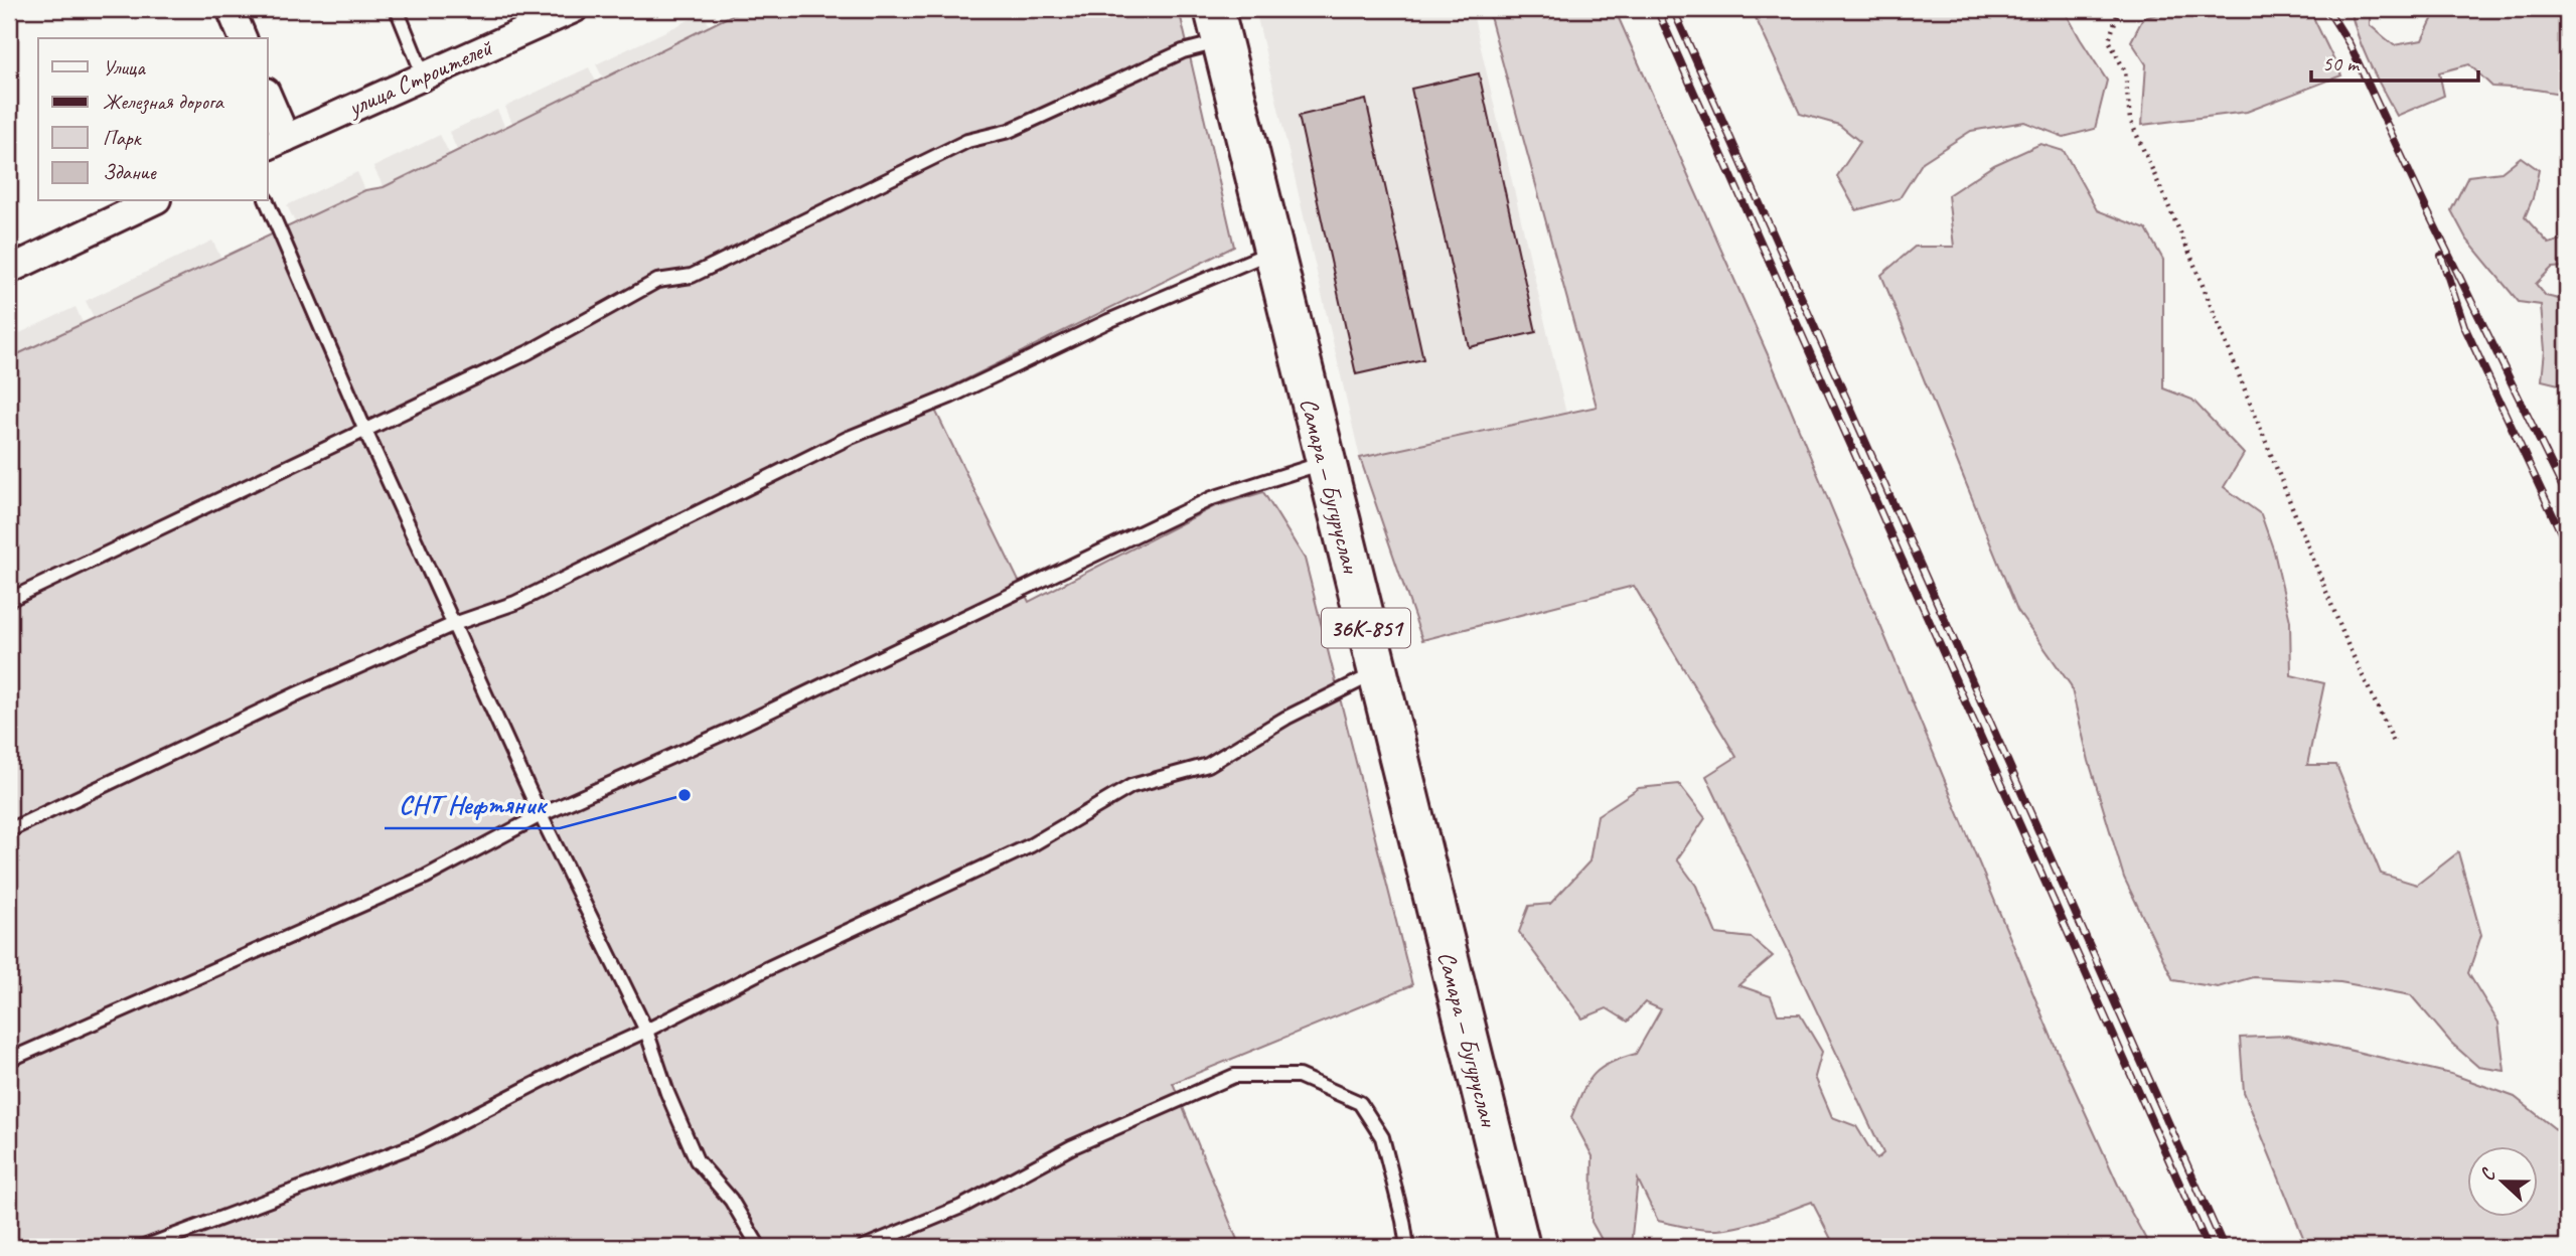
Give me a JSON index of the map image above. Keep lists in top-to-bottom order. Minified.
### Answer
{"streets":{"main road":["Самара — Бугуруслан","36К-851"],"street":["улица Строителей"]},"places":["СНТ Нефтяник"],"legend":["Улица","Железная дорога","Парк","Здание"],"scale_bar":"50 m","north":"left"}
